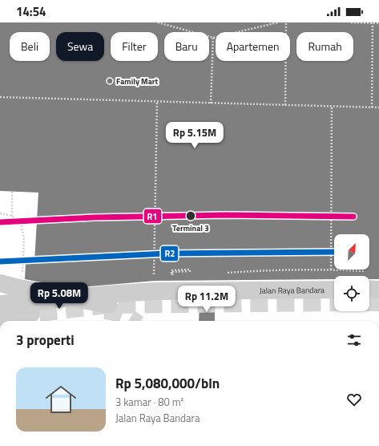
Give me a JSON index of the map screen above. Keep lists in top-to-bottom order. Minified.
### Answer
{"streets":{"street":["Jalan Raya Bandara"]},"places":["Family Mart","Terminal 3"],"lines":["transit line R1","transit line R2"],"north":"top right","page":{"status":"14:54","chip":["Beli","Sewa","Filter","Baru","Apartemen","Rumah"],"price":["Rp 5.15M","Rp 5.08M","Rp 11.2M"],"heading":"3 properti","list":[{"name":"Rp 5,080,000/bln","note":"3 kamar · 80 m² · Jalan Raya Bandara"}]}}
